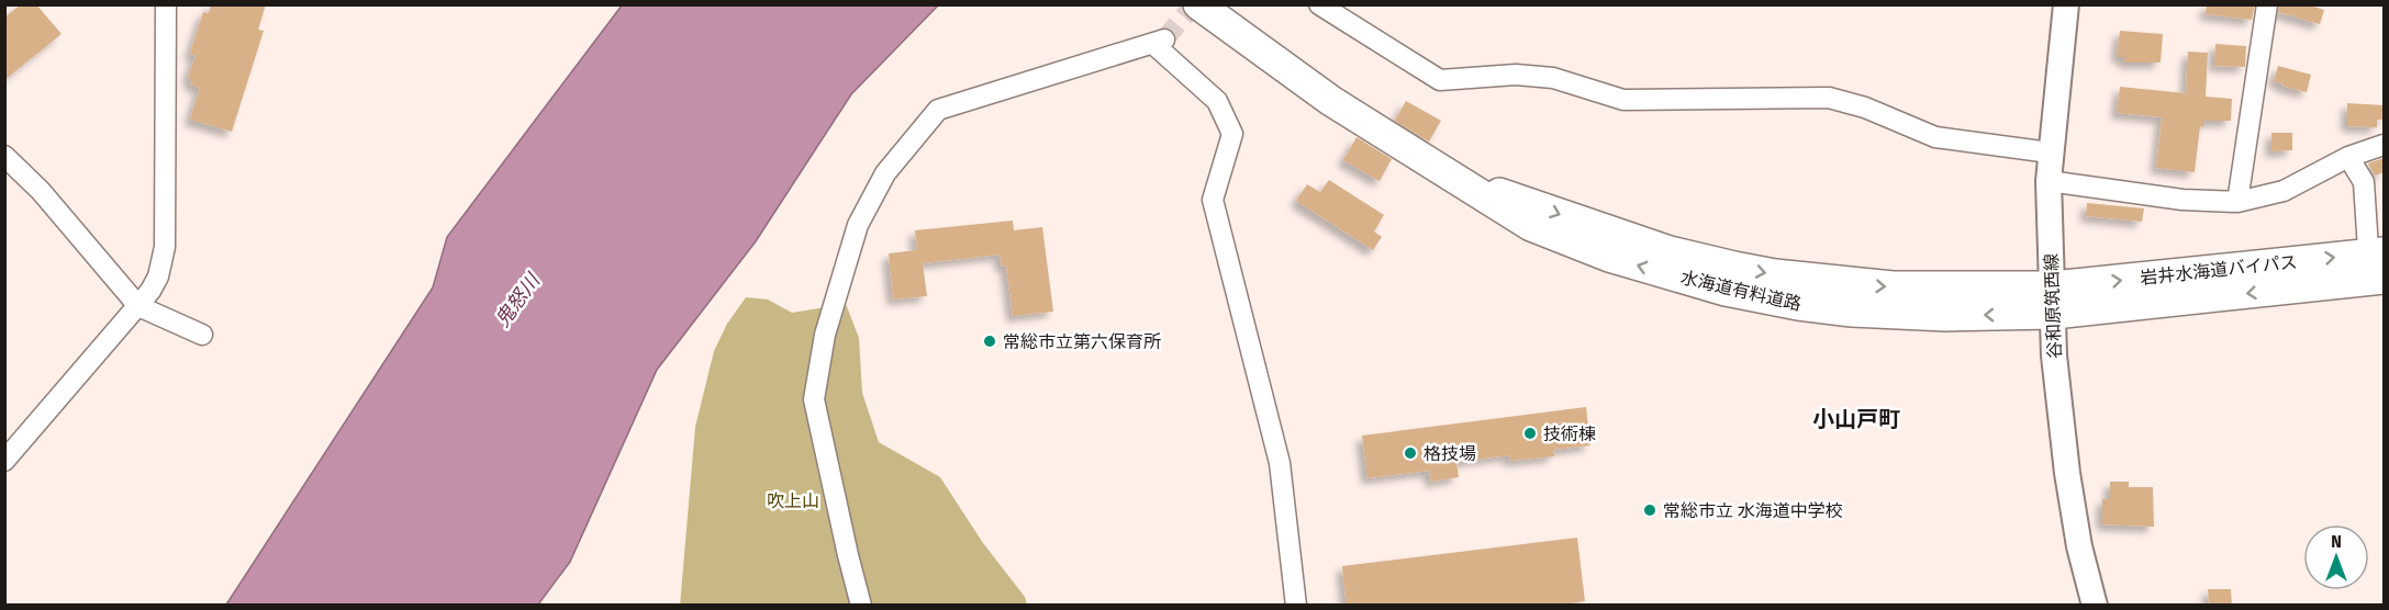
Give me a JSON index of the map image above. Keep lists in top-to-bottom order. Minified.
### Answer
{"streets":{"highway":["岩井水海道バイパス","水海道有料道路"],"main road":["谷和原筑西線"]},"crossings":[["岩井水海道バイパス","水海道有料道路"],["岩井水海道バイパス","谷和原筑西線"],["水海道有料道路","谷和原筑西線"]],"districts":["小山戸町"],"water":["鬼怒川"],"parks":["吹上山"],"places":["常総市立第六保育所","技術棟","格技場","常総市立 水海道中学校"],"north":"top"}
